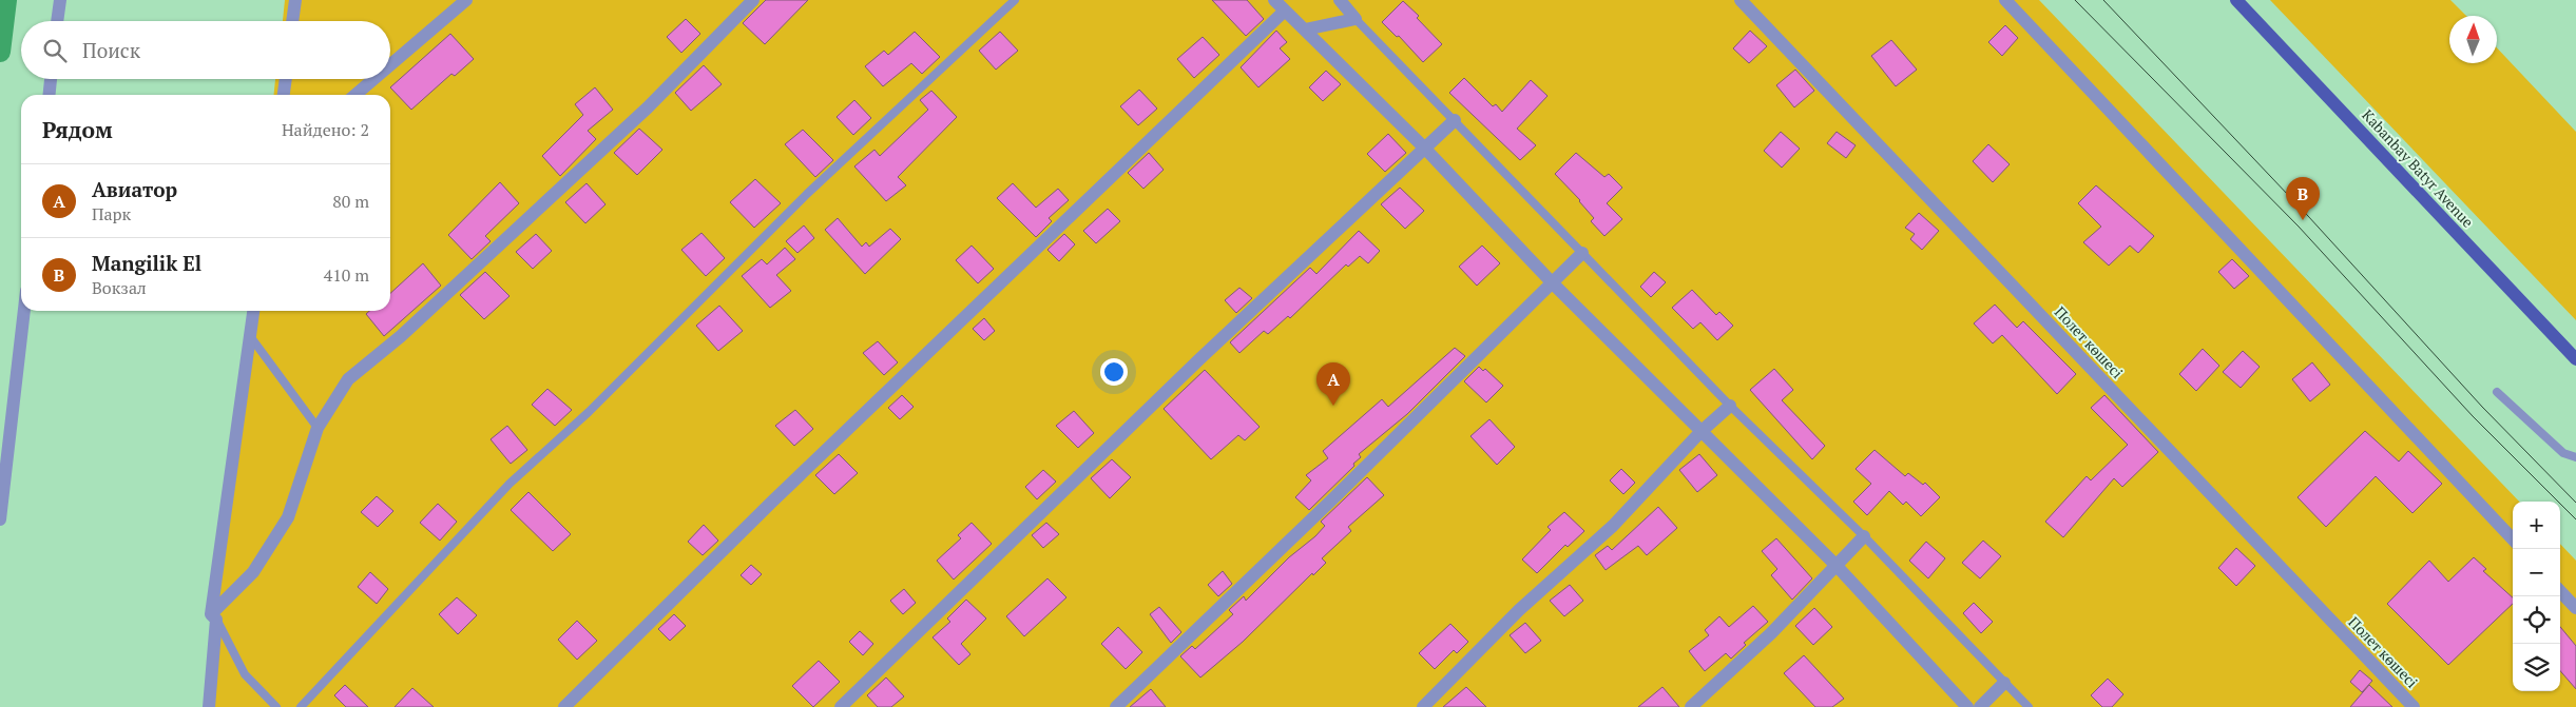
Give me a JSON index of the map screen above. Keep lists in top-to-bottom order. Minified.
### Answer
{"streets":{"main road":["Kabanbay Batyr Avenue"],"street":["Полет көшесі"]},"north":"top","page":{"search":"Поиск","heading":["Рядом","Найдено: 2"],"list":[{"mark":"A","name":"Авиатор","note":"Парк","value":"80 m"},{"mark":"B","name":"Mangilik El","note":"Вокзал","value":"410 m"}],"pins":["B","A"],"map_buttons":["+","−"]}}
